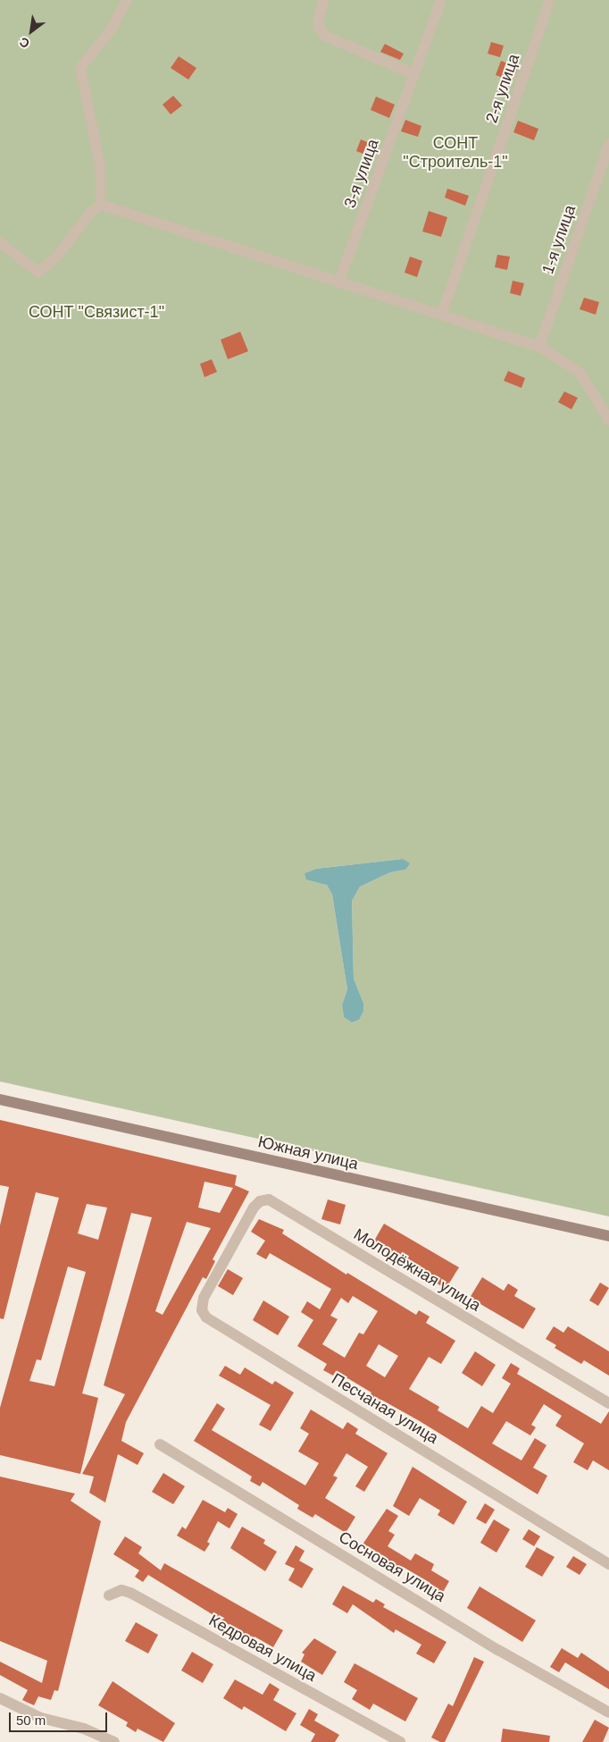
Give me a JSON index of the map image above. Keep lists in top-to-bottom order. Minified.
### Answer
{"streets":{"main road":["Южная улица"],"street":["2-я улица","3-я улица","1-я улица","Молодёжная улица","Песчаная улица","Сосновая улица","Кедровая улица"]},"crossings":[["Молодёжная улица","Песчаная улица"]],"parks":["СОНТ \"Строитель-1\"","СОНТ \"Связист-1\""],"scale_bar":"50 m","north":"bottom left"}
